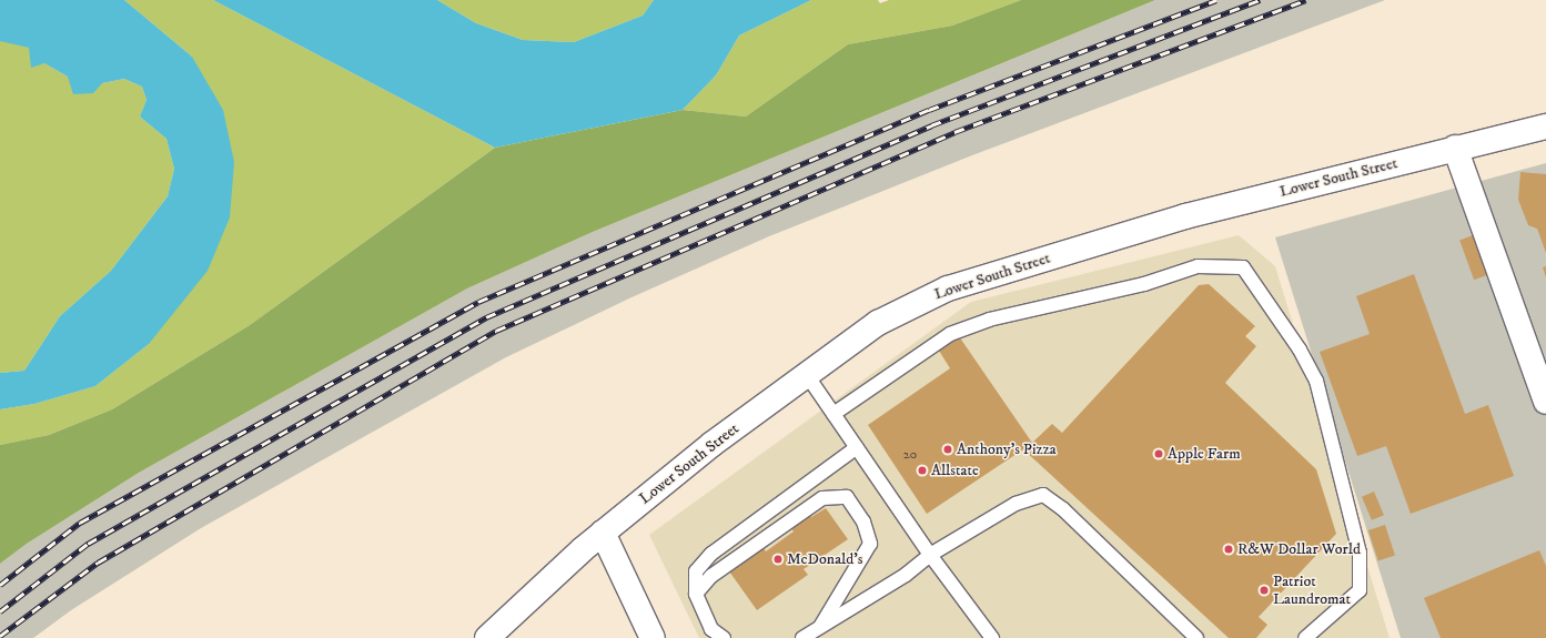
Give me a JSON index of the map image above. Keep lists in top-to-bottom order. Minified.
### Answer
{"streets":{"street":["Lower South Street"]},"places":["Anthony's Pizza","Apple Farm","Allstate","R&W Dollar World","McDonald's","Patriot Laundromat"],"house_numbers":["20"]}
